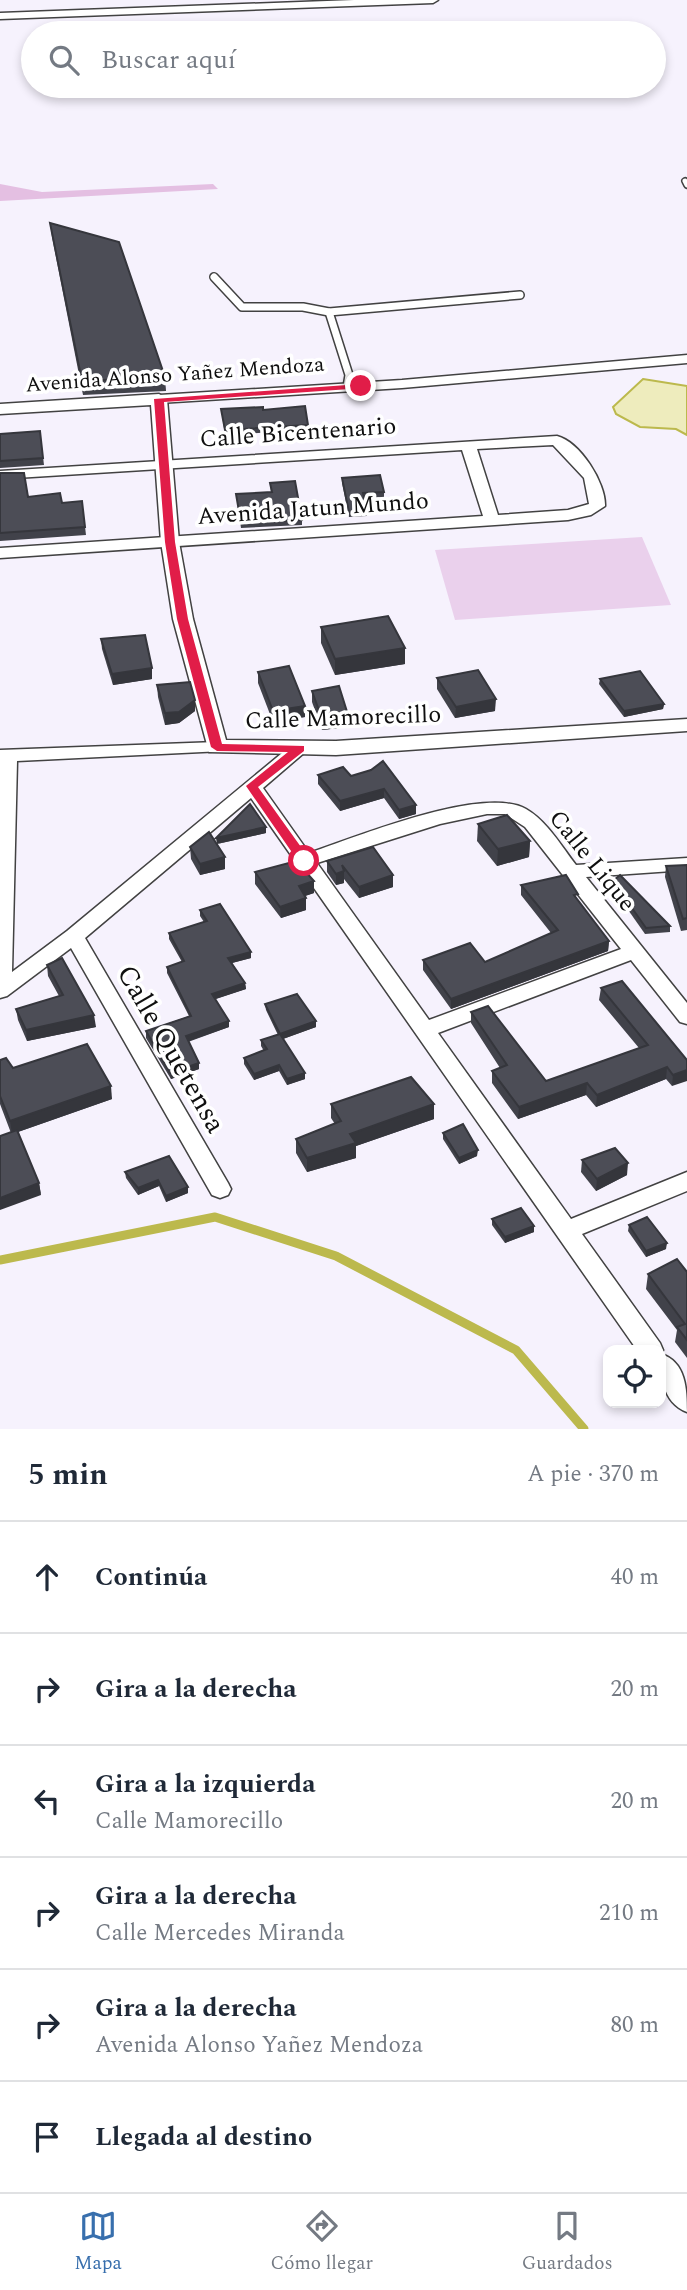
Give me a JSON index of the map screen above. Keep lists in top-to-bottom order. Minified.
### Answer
{"streets":{"street":["Avenida Alonso Yañez Mendoza","Calle Bicentenario","Avenida Jatun Mundo","Calle Mamorecillo","Calle Lique","Calle Quetensa"]},"crossings":[["Calle Bicentenario","Avenida Jatun Mundo"]],"page":{"search":"Buscar aquí","heading":["5 min","A pie · 370 m"],"list":[["Continúa","40 m"],["Gira a la derecha","20 m"],["Gira a la izquierda","Calle Mamorecillo","20 m"],["Gira a la derecha","Calle Mercedes Miranda","210 m"],["Gira a la derecha","Avenida Alonso Yañez Mendoza","80 m"],"Llegada al destino"],"nav":["Mapa","Cómo llegar","Guardados"]}}
